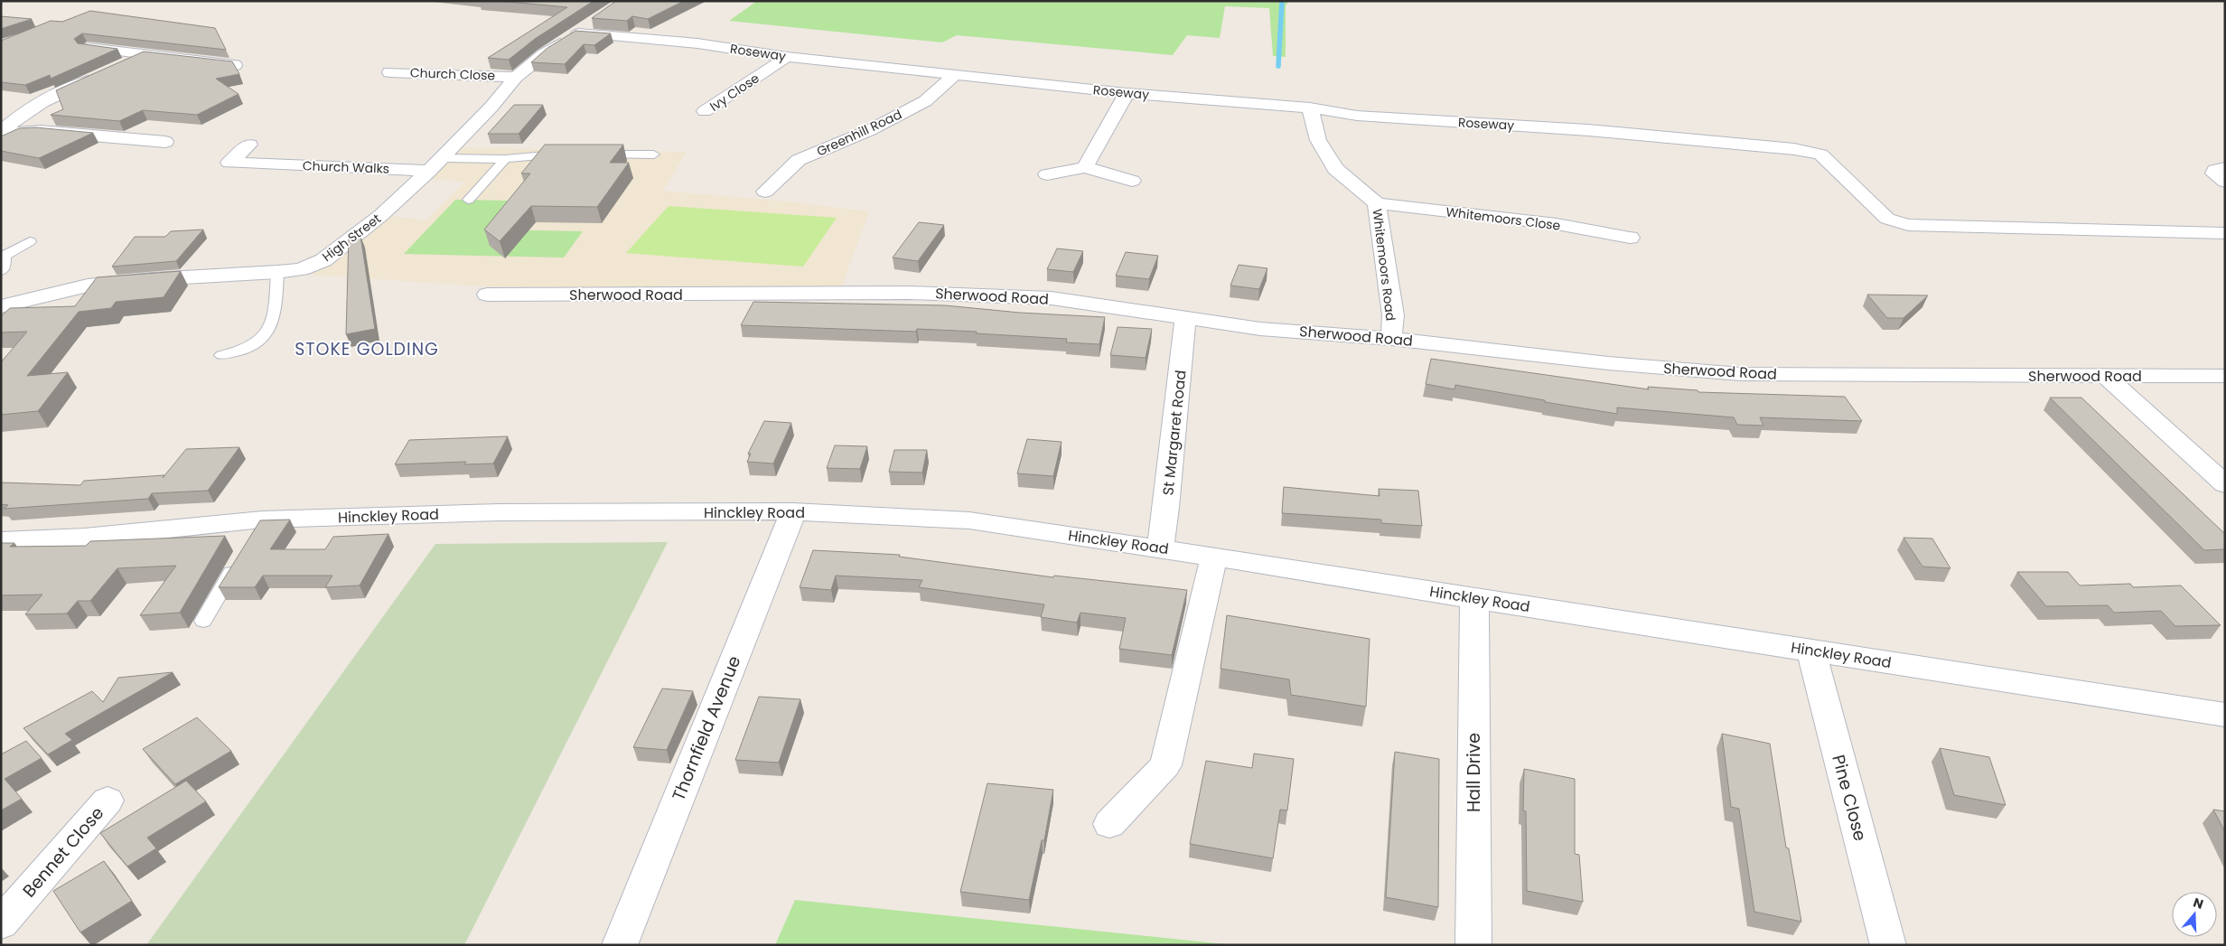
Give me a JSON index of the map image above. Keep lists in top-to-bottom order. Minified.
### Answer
{"streets":{"street":["Roseway","Church Close","Ivy Close","Greenhill Road","Church Walks","Whitemoors Close","High Street","Whitemoors Road","Sherwood Road","St Margaret Road","Hinckley Road","Thornfield Avenue","Hall Drive","Pine Close","Bennet Close"]},"crossings":[["Roseway","Ivy Close"],["Roseway","Greenhill Road"],["Roseway","High Street"],["Roseway","Whitemoors Road"],["Church Close","High Street"],["Church Walks","High Street"],["Whitemoors Close","Whitemoors Road"],["Whitemoors Road","Sherwood Road"],["Sherwood Road","St Margaret Road"],["St Margaret Road","Hinckley Road"],["Hinckley Road","Thornfield Avenue"],["Hinckley Road","Hall Drive"],["Hinckley Road","Pine Close"]],"districts":["STOKE GOLDING"],"north":"top"}
